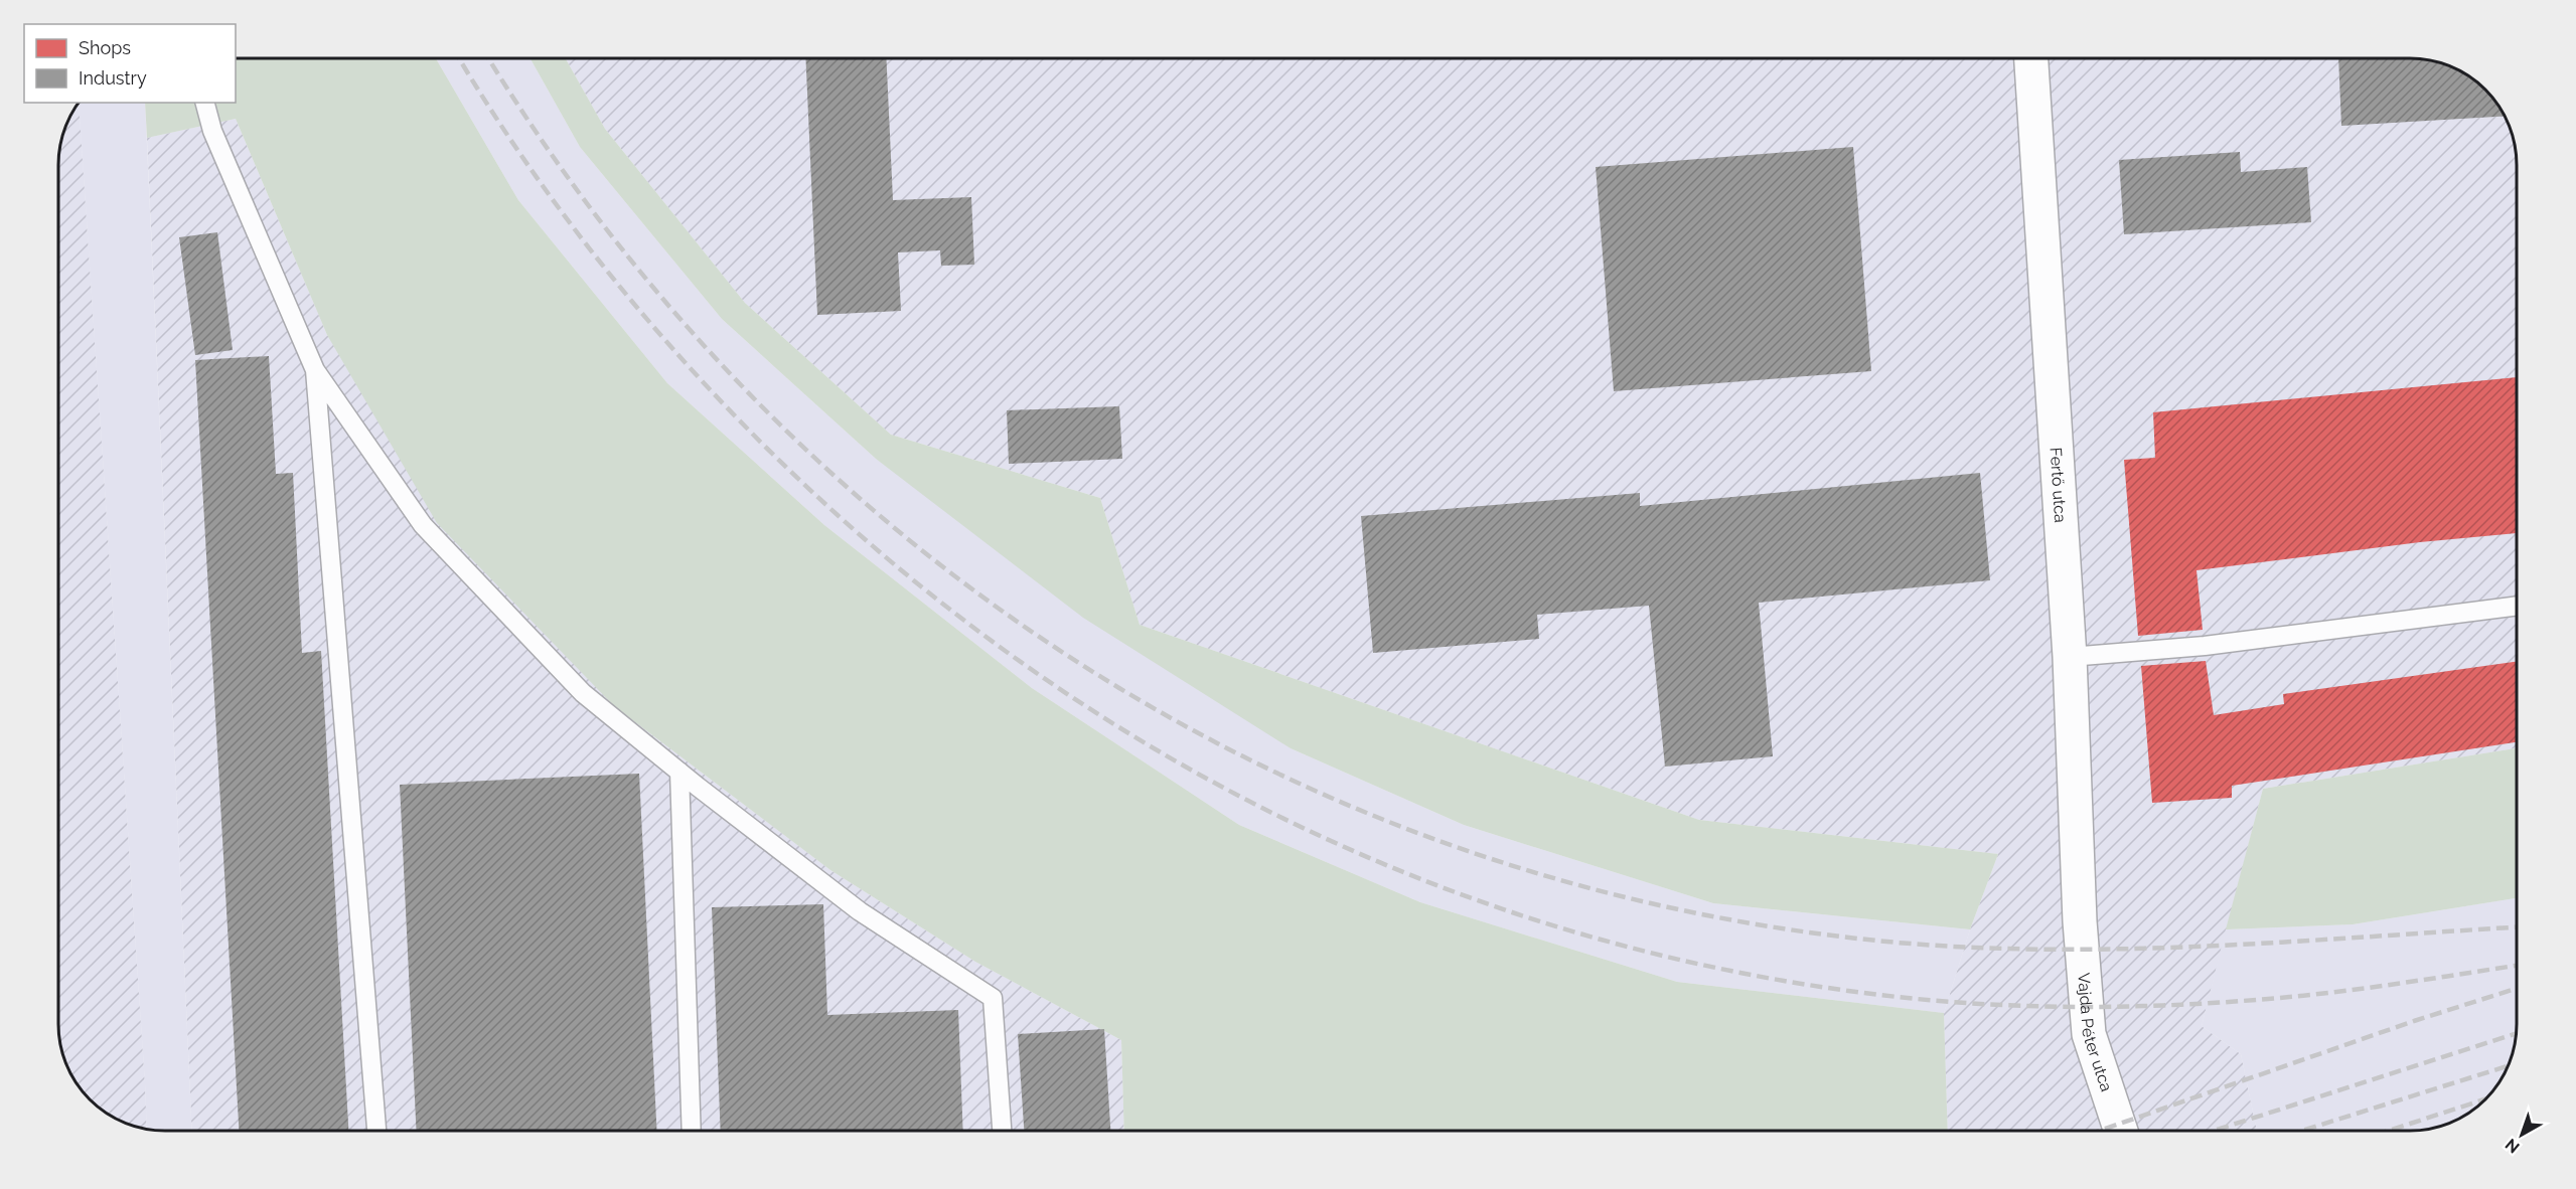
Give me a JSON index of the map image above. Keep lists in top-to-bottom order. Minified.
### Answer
{"streets":{"street":["Fertő utca","Vajda Péter utca"]},"crossings":[["Fertő utca","Vajda Péter utca"]],"legend":["Shops","Industry"],"north":"bottom left"}
